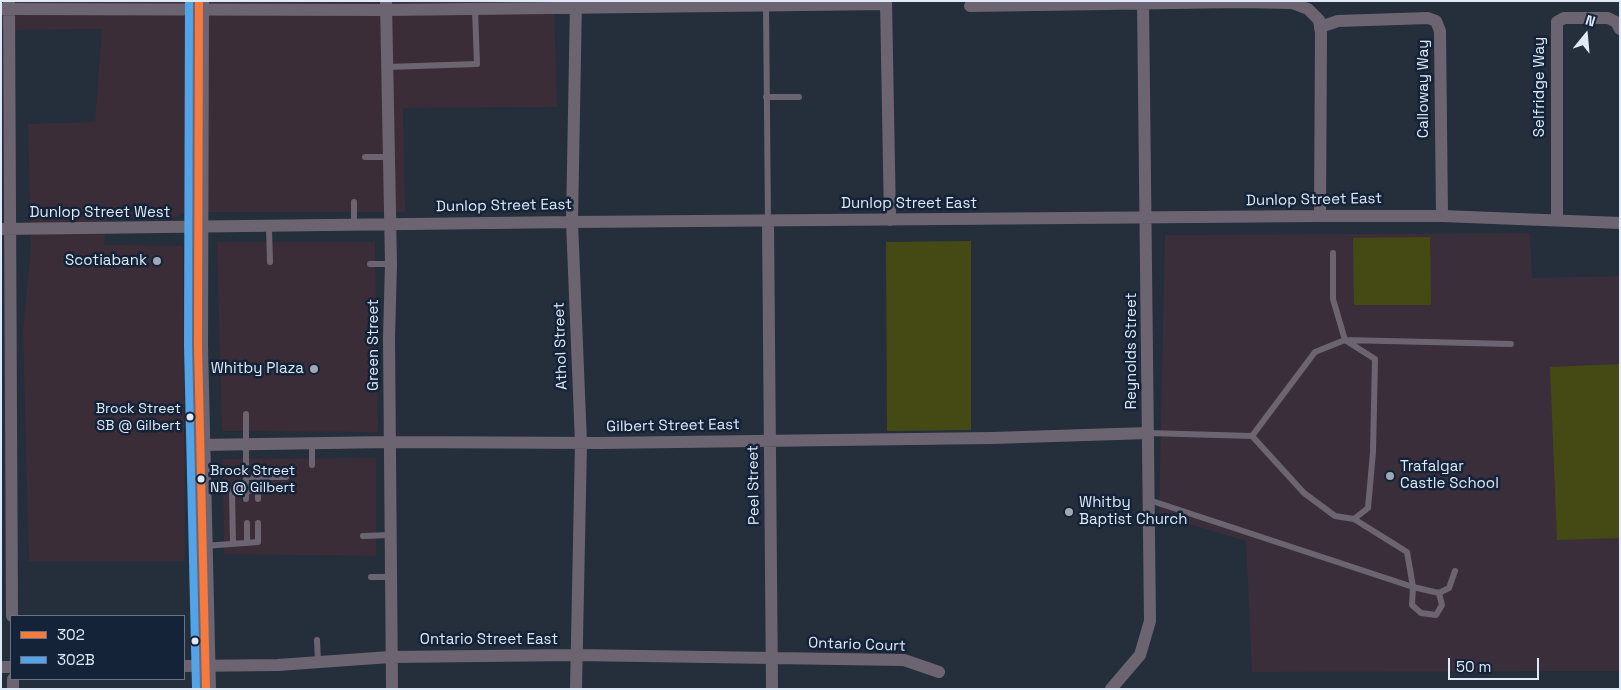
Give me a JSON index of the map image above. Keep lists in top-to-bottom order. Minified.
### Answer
{"streets":{"street":["Selfridge Way","Calloway Way","Dunlop Street East","Dunlop Street West","Green Street","Athol Street","Reynolds Street","Gilbert Street East","Peel Street","Ontario Street East","Ontario Court"]},"crossings":[["Selfridge Way","Dunlop Street East"],["Calloway Way","Dunlop Street East"],["Dunlop Street East","Dunlop Street West"],["Dunlop Street East","Green Street"],["Dunlop Street East","Athol Street"],["Dunlop Street East","Reynolds Street"],["Dunlop Street East","Peel Street"],["Green Street","Gilbert Street East"],["Green Street","Ontario Street East"],["Athol Street","Gilbert Street East"],["Athol Street","Ontario Street East"],["Reynolds Street","Gilbert Street East"],["Gilbert Street East","Peel Street"],["Peel Street","Ontario Street East"],["Peel Street","Ontario Court"],["Ontario Street East","Ontario Court"]],"places":["Scotiabank","Whitby Plaza","Brock Street SB @ Gilbert","Trafalgar Castle School","Brock Street NB @ Gilbert","Whitby Baptist Church"],"lines":["transit line 302","transit line 302B"],"legend":["302","302B"],"scale_bar":"50 m","north":"top"}
